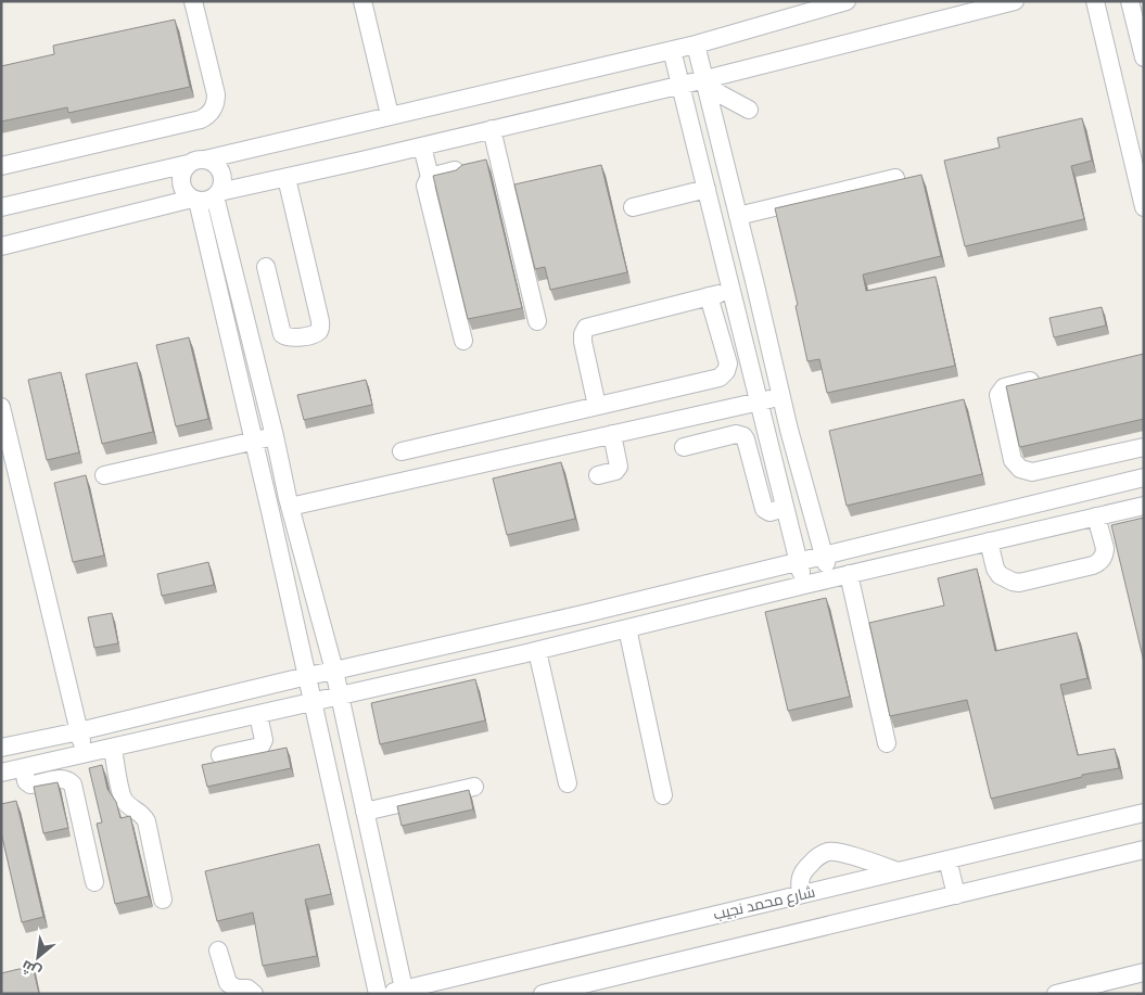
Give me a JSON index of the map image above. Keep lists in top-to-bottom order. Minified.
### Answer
{"streets":{"street":["شارع محمد نجيب"]},"north":"bottom left"}
